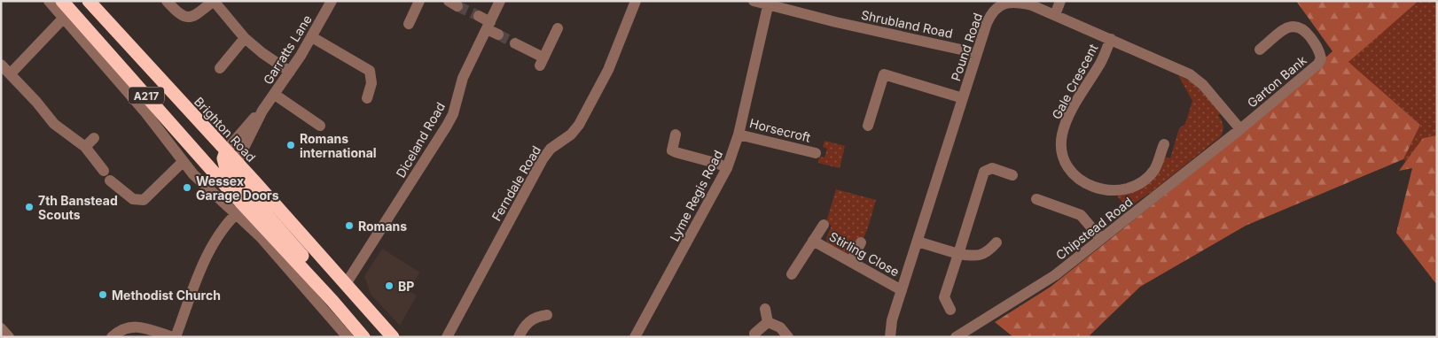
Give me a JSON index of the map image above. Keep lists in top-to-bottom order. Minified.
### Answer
{"streets":{"highway":["A217","Brighton Road"],"street":["Shrubland Road","Pound Road","Garratts Lane","Gale Crescent","Garton Bank","Horsecroft","Diceland Road","Ferndale Road","Lyme Regis Road","Chipstead Road","Stirling Close"]},"crossings":[["Shrubland Road","Pound Road"],["Shrubland Road","Lyme Regis Road"],["Pound Road","Gale Crescent"],["Pound Road","Garton Bank"],["Pound Road","Chipstead Road"],["Pound Road","Stirling Close"],["Garratts Lane","Brighton Road"],["Garton Bank","Chipstead Road"],["Brighton Road","Diceland Road"],["Horsecroft","Lyme Regis Road"]],"places":["Romans international","Wessex Garage Doors","7th Banstead Scouts","Romans","BP","Methodist Church"]}
